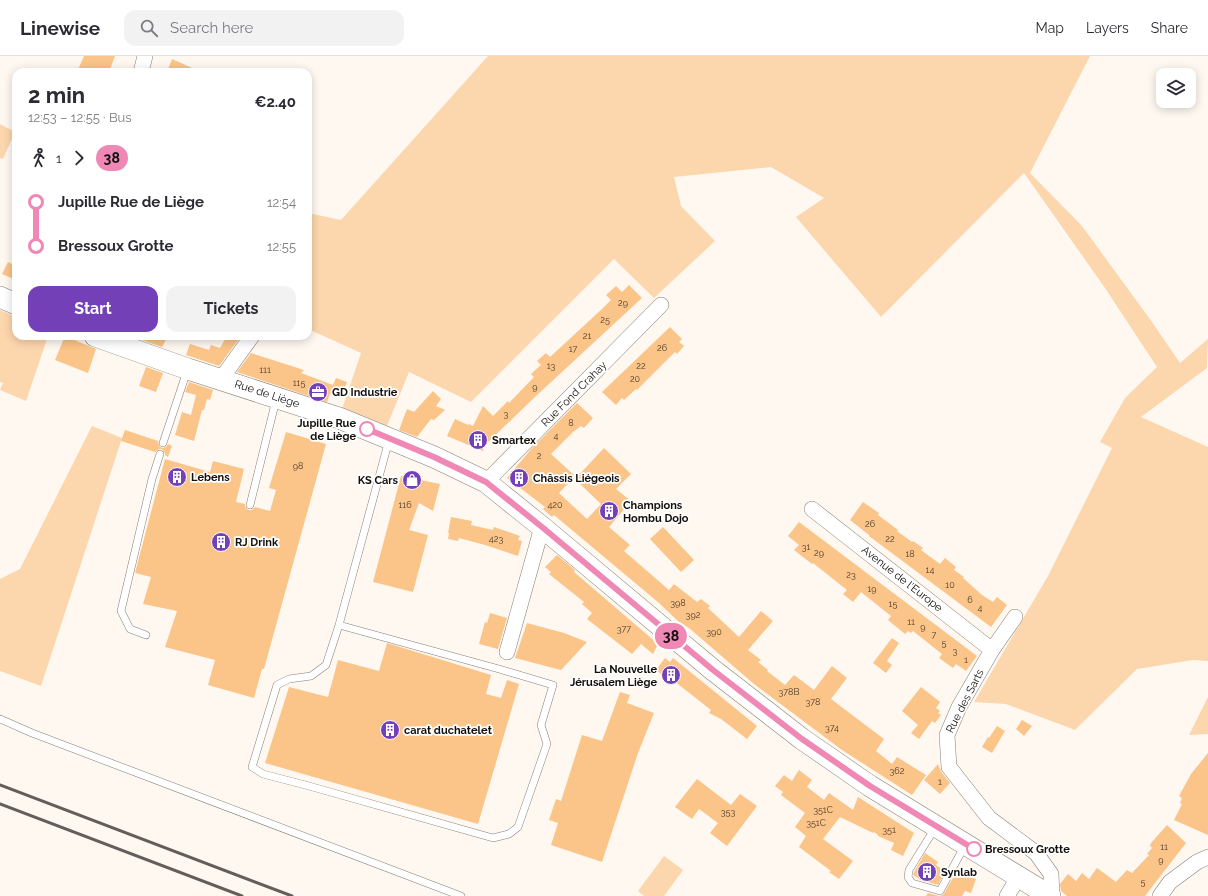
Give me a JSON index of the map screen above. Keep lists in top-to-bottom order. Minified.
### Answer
{"streets":{"main road":["Rue de Liège"],"street":["Rue Fond Crahay","Avenue de l'Europe","Rue des Sarts"]},"crossings":[["Rue de Liège","Rue Fond Crahay"],["Rue de Liège","Rue des Sarts"],["Avenue de l'Europe","Rue des Sarts"]],"places":{"office":["GD Industrie"],"other":["Jupille Rue de Liège","Bressoux Grotte"],"building":["Smartex","Lebens","Châssis Liégeois","Champions Hombu Dojo","RJ Drink","La Nouvelle Jérusalem Liège","carat duchatelet","Synlab"],"shop":["KS Cars"]},"lines":["bus line 38"],"house_numbers":["29","25","21","26","17","13","22","111","20","115","9","3","8","4","2","98","116","420","26","423","22","31","29","18","14","23","10","19","6","398","15","4","392","11","9","377","390","7","5","3","1","378B","378","374","362","1","351C","353","351C","351","11","9","5"],"page":{"header":"Linewise","search":"Search here","nav":["Map","Layers","Share"],"on_map":"38","heading":["2 min","12:53 – 12:55 · Bus","€2.40"],"legs":["1","38"],"list":[{"name":"Jupille Rue de Liège","value":"12:54"},{"name":"Bressoux Grotte","value":"12:55"}],"buttons":["Start","Tickets"]}}
